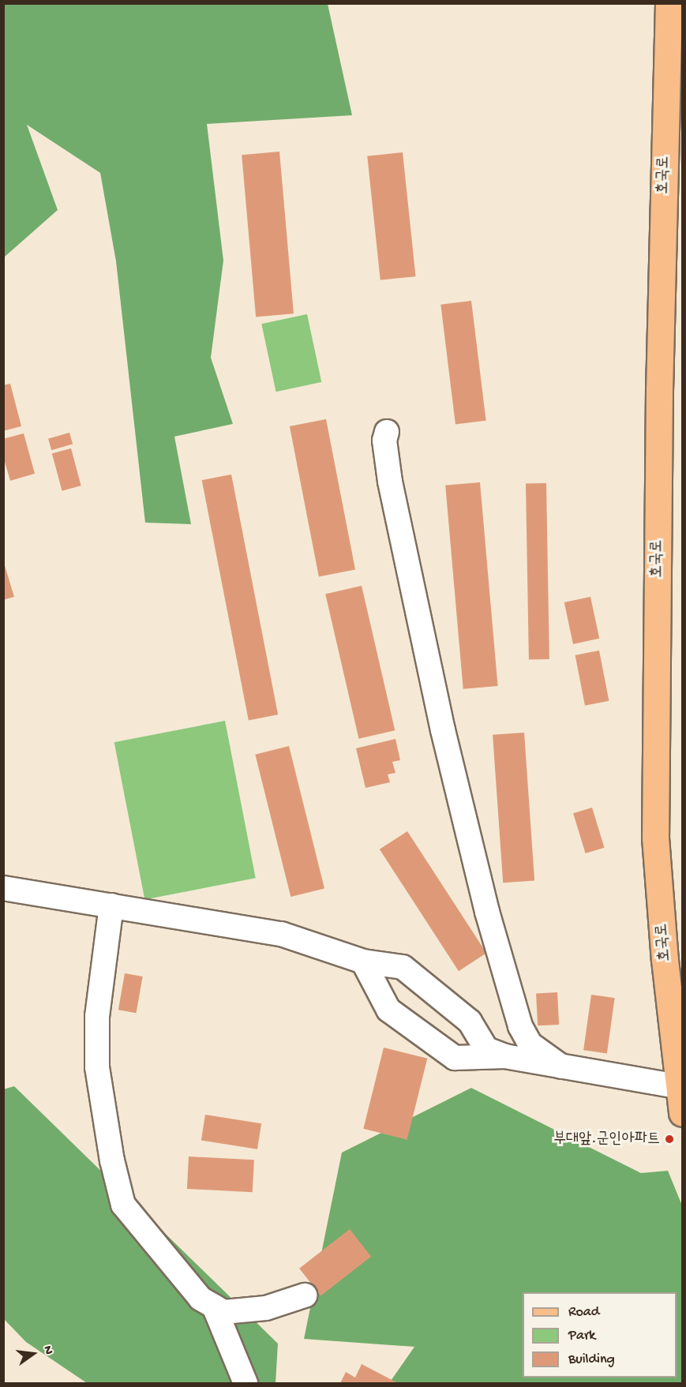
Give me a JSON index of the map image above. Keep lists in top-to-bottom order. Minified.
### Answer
{"streets":{"main road":["호국로"]},"places":["부대앞.군인아파트"],"legend":["Road","Park","Building"],"north":"right"}
